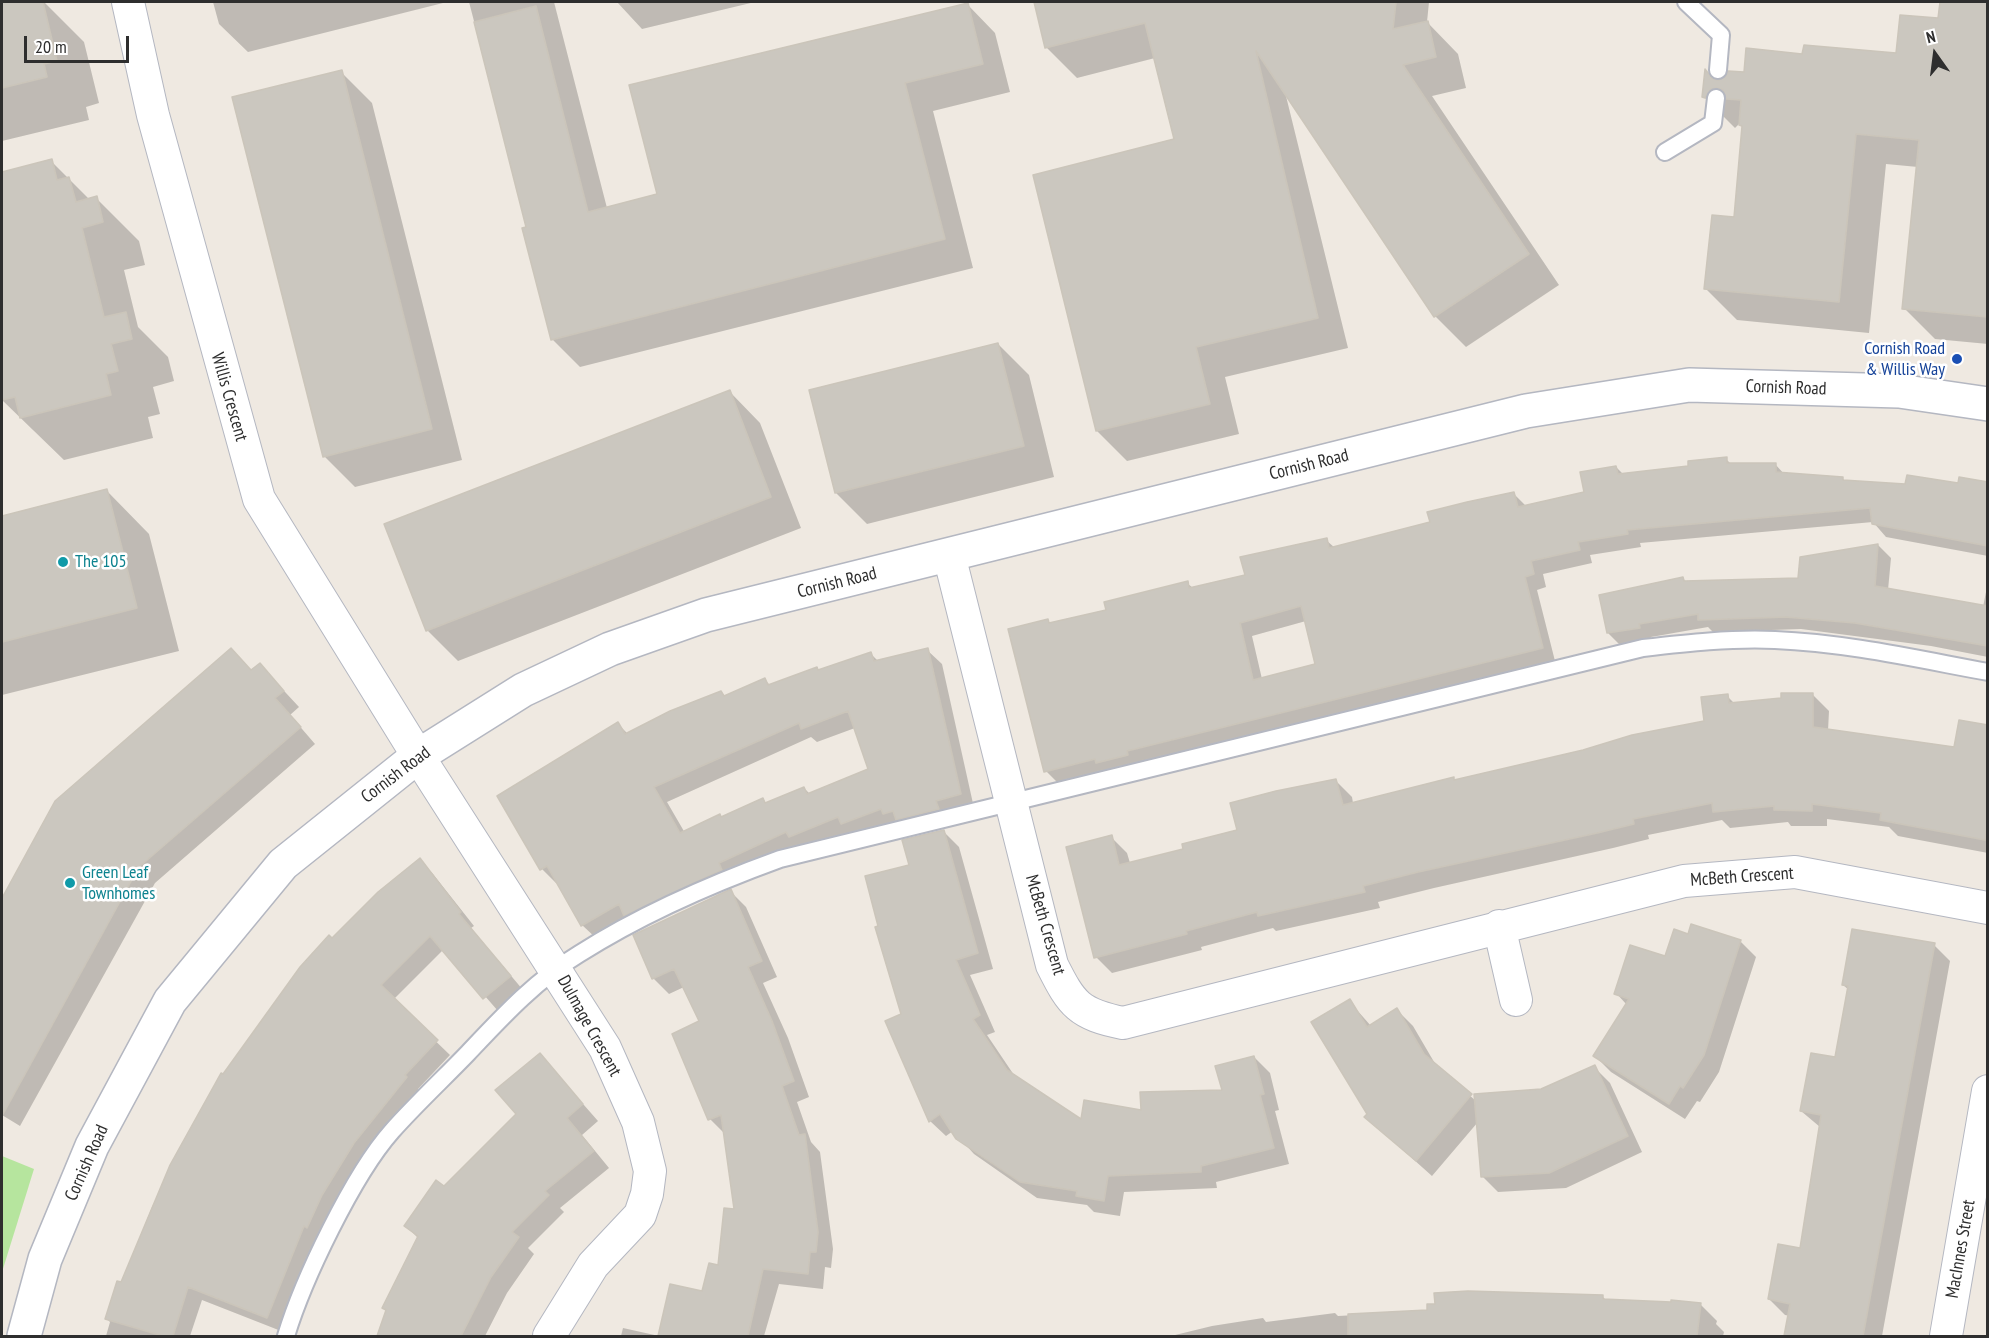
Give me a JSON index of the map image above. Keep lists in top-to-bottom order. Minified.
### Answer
{"streets":{"street":["Cornish Road","Willis Crescent","McBeth Crescent","Dulmage Crescent","MacInnes Street"]},"crossings":[["Cornish Road","Willis Crescent"],["Cornish Road","McBeth Crescent"],["Cornish Road","Dulmage Crescent"],["Willis Crescent","Dulmage Crescent"]],"places":["Cornish Road & Willis Way","The 105","Green Leaf Townhomes"],"scale_bar":"20 m","north":"top"}
